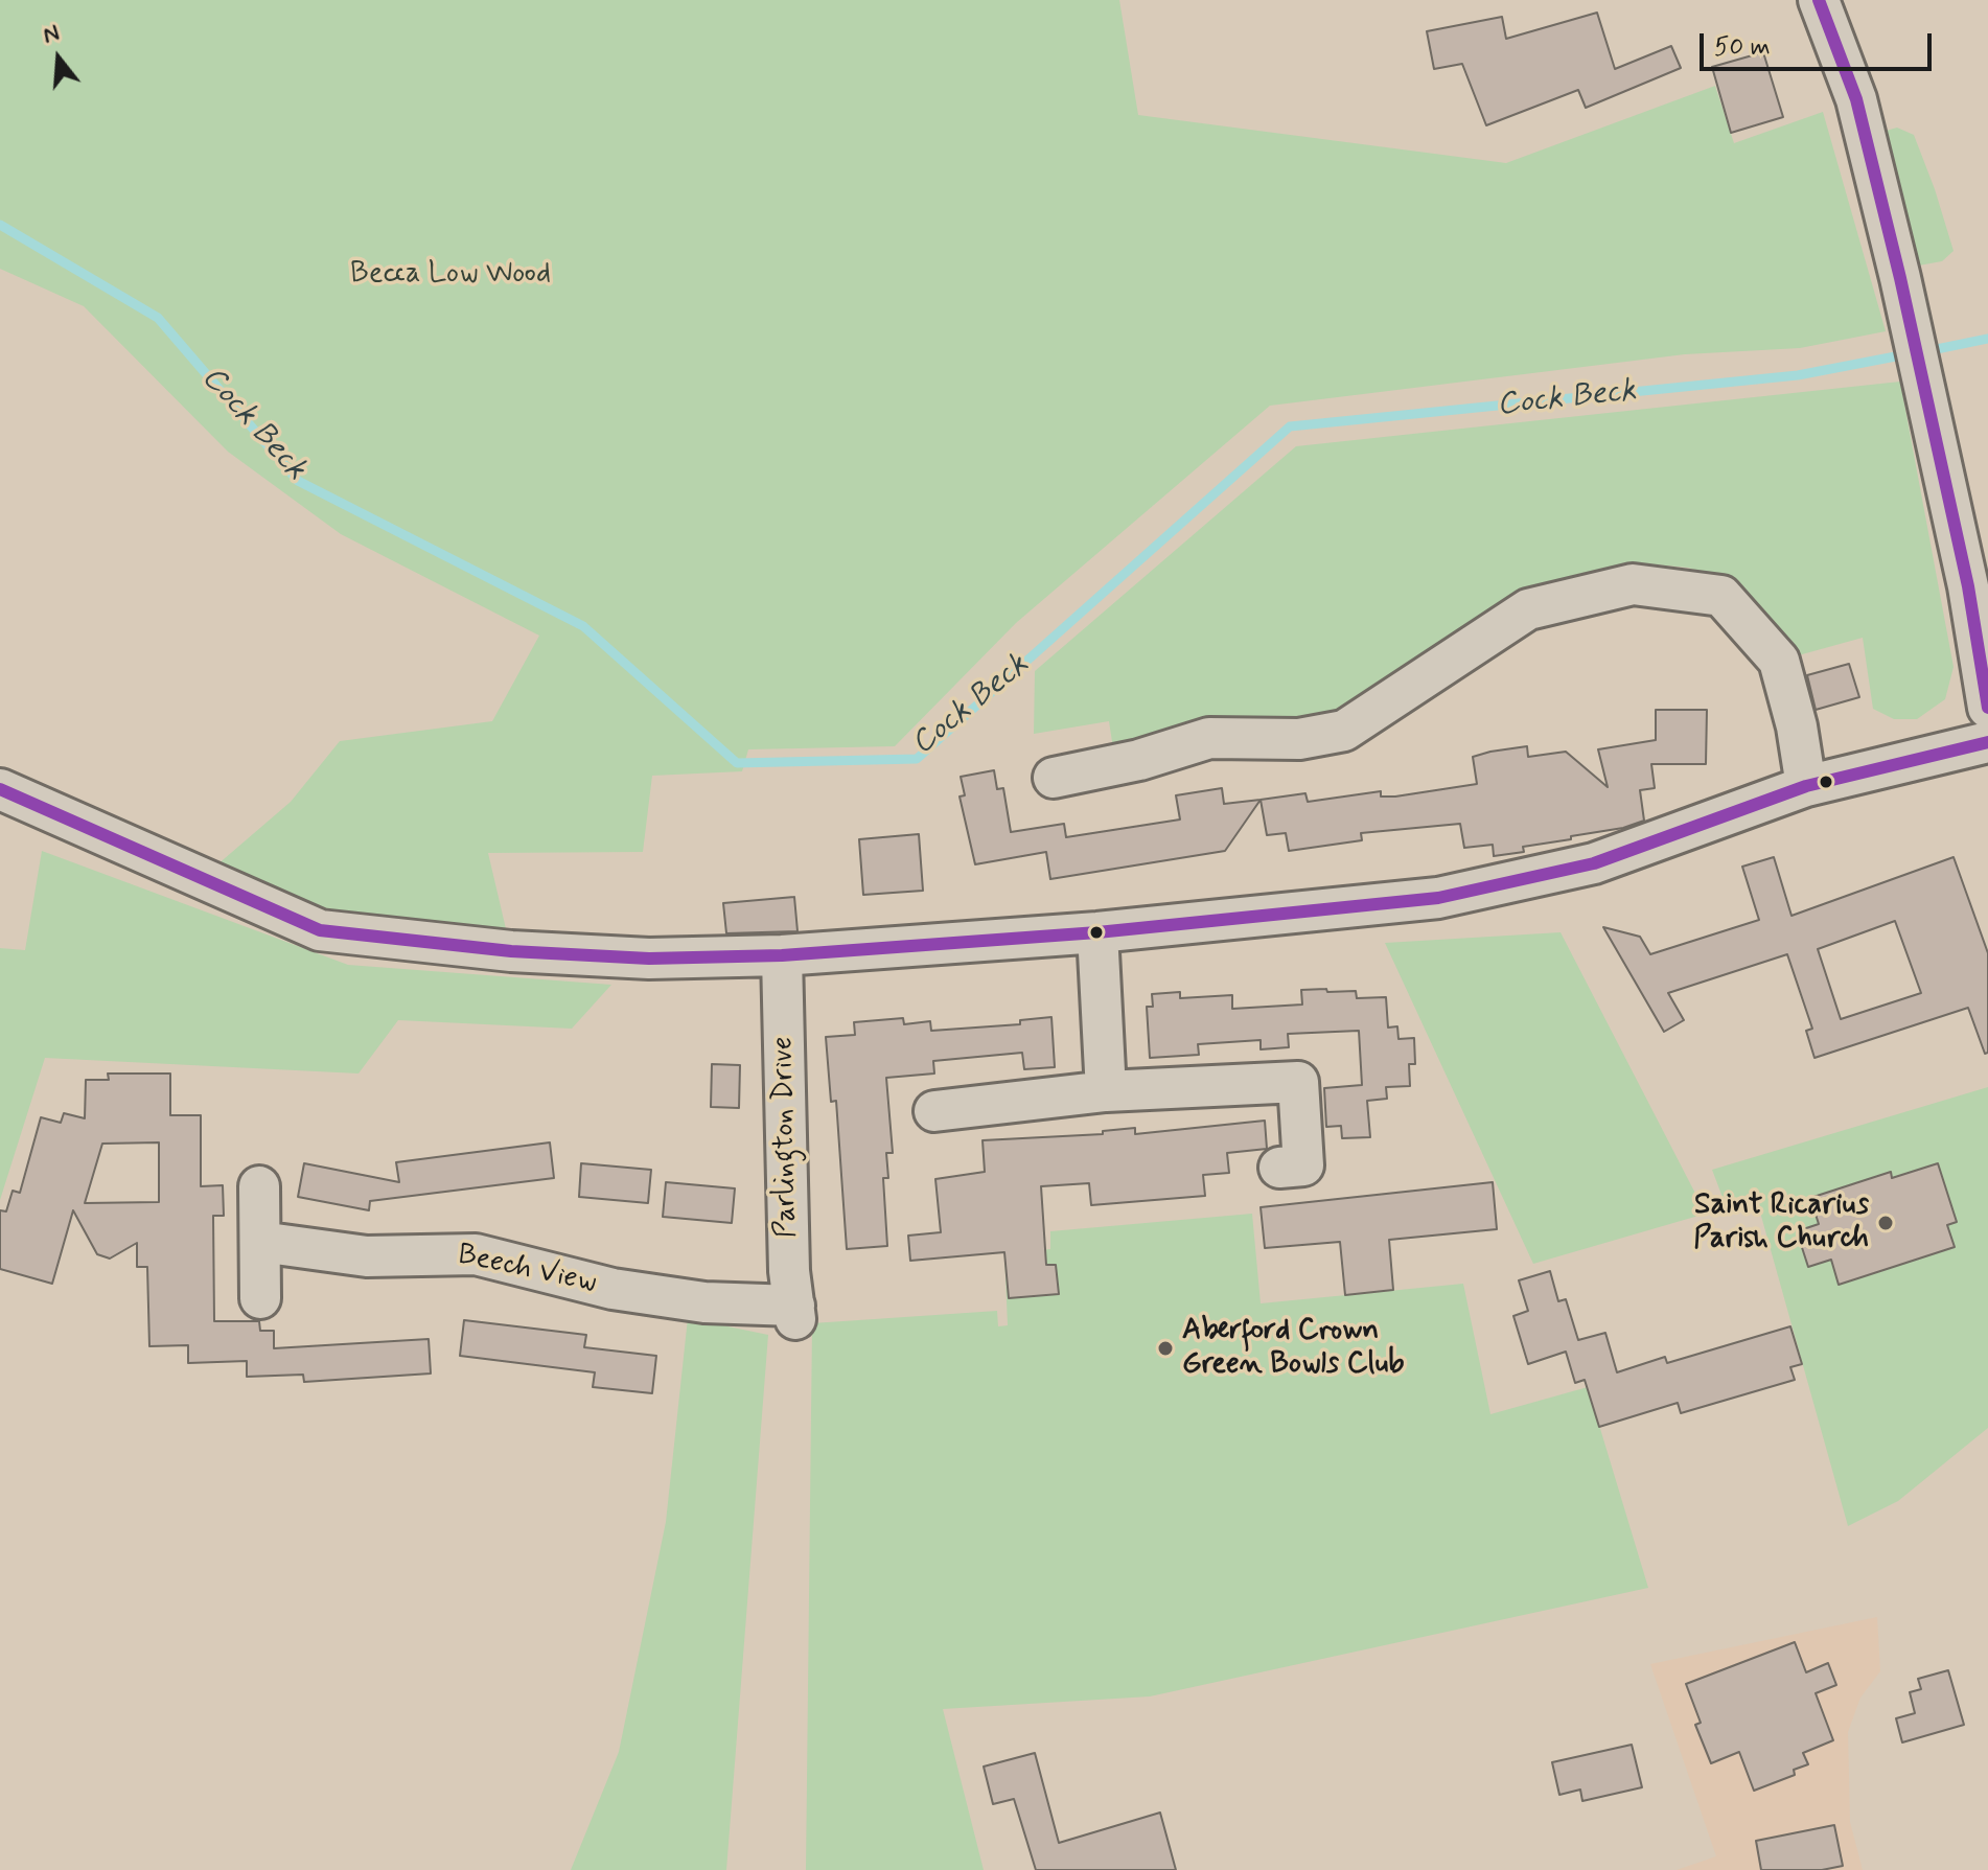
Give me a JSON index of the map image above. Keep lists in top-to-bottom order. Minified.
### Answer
{"streets":{"street":["Parlington Drive","Beech View"]},"crossings":[["Parlington Drive","Beech View"]],"water":["Cock Beck"],"parks":["Becca Low Wood"],"places":["Saint Ricarius Parish Church","Aberford Crown Green Bowls Club"],"scale_bar":"50 m","north":"top"}
